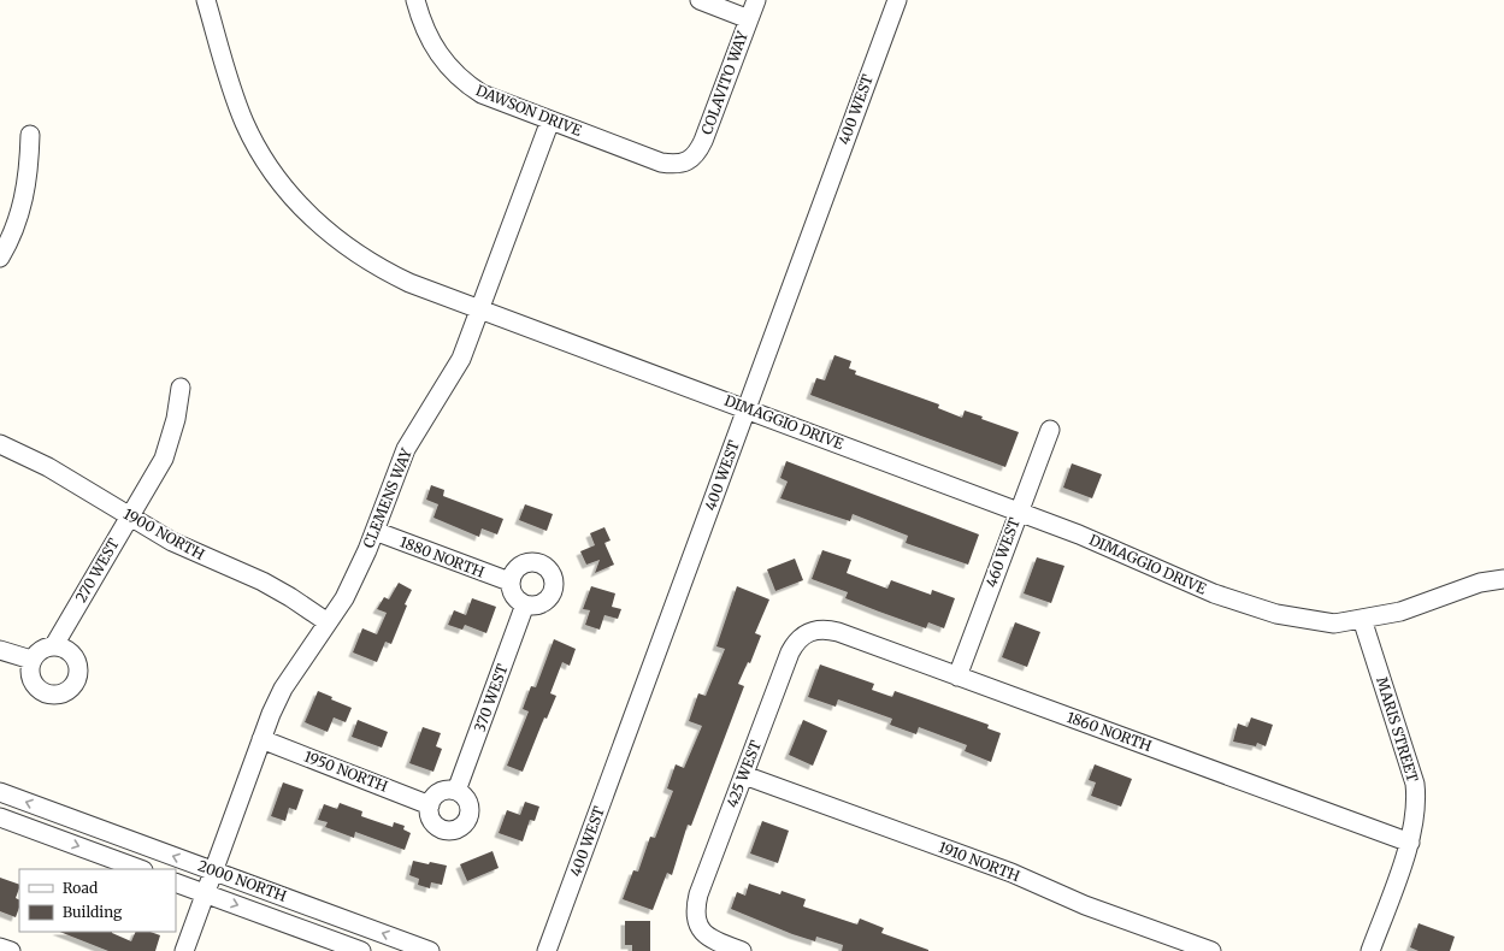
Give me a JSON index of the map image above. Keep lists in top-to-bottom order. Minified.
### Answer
{"streets":{"street":["COLAVITO WAY","400 WEST","DAWSON DRIVE","DIMAGGIO DRIVE","CLEMENS WAY","1900 NORTH","460 WEST","1880 NORTH","270 WEST","370 WEST","MARIS STREET","1860 NORTH","1950 NORTH","425 WEST","1910 NORTH","2000 NORTH"]},"crossings":[["COLAVITO WAY","DAWSON DRIVE"],["400 WEST","DIMAGGIO DRIVE"],["DAWSON DRIVE","CLEMENS WAY"],["DIMAGGIO DRIVE","CLEMENS WAY"],["DIMAGGIO DRIVE","460 WEST"],["DIMAGGIO DRIVE","MARIS STREET"],["CLEMENS WAY","1900 NORTH"],["CLEMENS WAY","1880 NORTH"],["CLEMENS WAY","1950 NORTH"],["CLEMENS WAY","2000 NORTH"],["1900 NORTH","270 WEST"],["460 WEST","1860 NORTH"],["1880 NORTH","370 WEST"],["370 WEST","1950 NORTH"],["MARIS STREET","1860 NORTH"],["1860 NORTH","425 WEST"],["425 WEST","1910 NORTH"]],"legend":["Road","Building"]}
